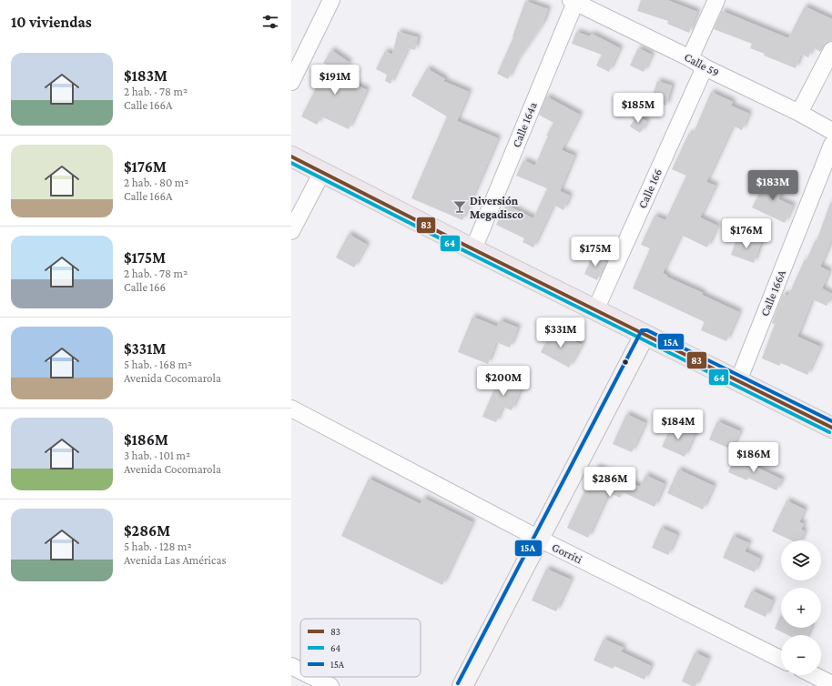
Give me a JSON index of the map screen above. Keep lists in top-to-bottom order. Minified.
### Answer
{"streets":{"street":["Calle 59","Calle 164a","Calle 166","Calle 166A","Gorriti"]},"crossings":[["Calle 59","Calle 164a"],["Calle 59","Calle 166"]],"places":{"bar":["Diversión Megadisco"]},"lines":["transit line 83","transit line 64","transit line 15A"],"legend":["83","64","15A"],"page":{"heading":"10 viviendas","list":[{"name":"$183M","note":"2 hab. · 78 m² · Calle 166A"},{"name":"$176M","note":"2 hab. · 80 m² · Calle 166A"},{"name":"$175M","note":"2 hab. · 78 m² · Calle 166"},{"name":"$331M","note":"5 hab. · 168 m² · Avenida Cocomarola"},{"name":"$186M","note":"3 hab. · 101 m² · Avenida Cocomarola"},{"name":"$286M","note":"5 hab. · 128 m² · Avenida Las Américas"}],"price":["$191M","$185M","$183M","$176M","$175M","$331M","$200M","$184M","$186M","$286M"],"map_buttons":["+","−"]}}
